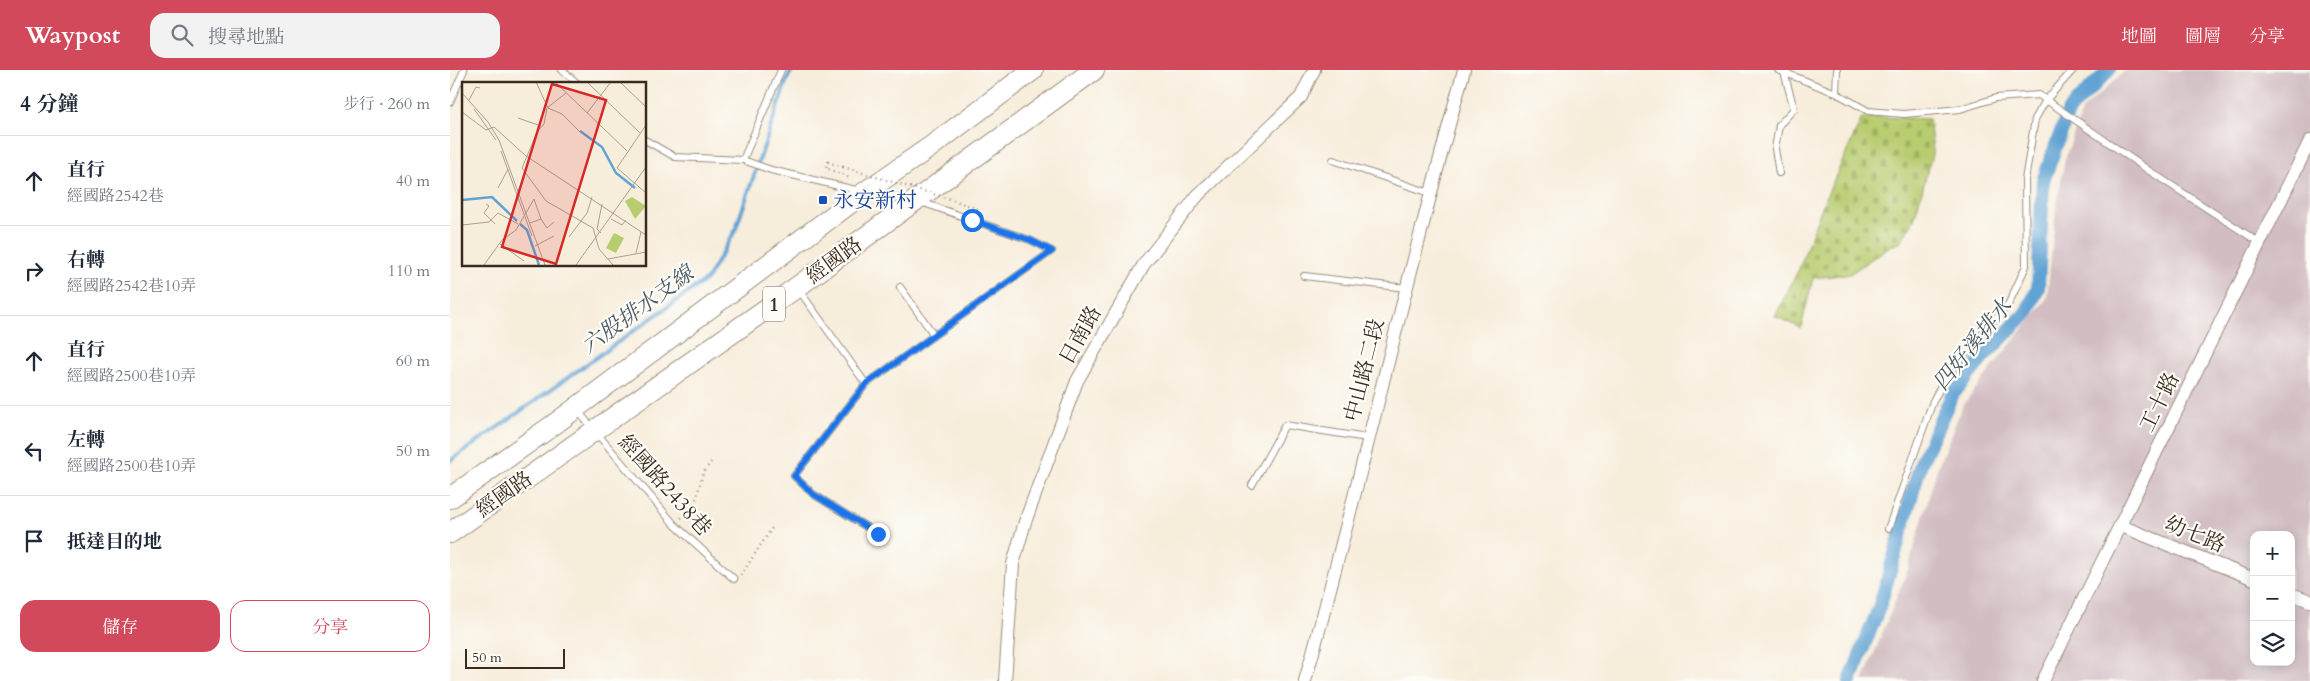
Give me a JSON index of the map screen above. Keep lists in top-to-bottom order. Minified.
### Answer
{"streets":{"main road":["經國路","1"],"street":["日南路","中山路二段","工十路","幼七路"],"lane":["經國路2438巷"]},"crossings":[["經國路","經國路2438巷"],["工十路","幼七路"]],"water":["六股排水支線","四好溪排水"],"places":{"transit":["永安新村"]},"scale_bar":"50 m","page":{"header":"Waypost","search":"搜尋地點","nav":["地圖","圖層","分享"],"heading":["4 分鐘","步行 · 260 m"],"list":[["直行","經國路2542巷","40 m"],["右轉","經國路2542巷10弄","110 m"],["直行","經國路2500巷10弄","60 m"],["左轉","經國路2500巷10弄","50 m"],"抵達目的地"],"map_buttons":["+","−"],"buttons":["儲存","分享"],"scale":"50 m"}}
